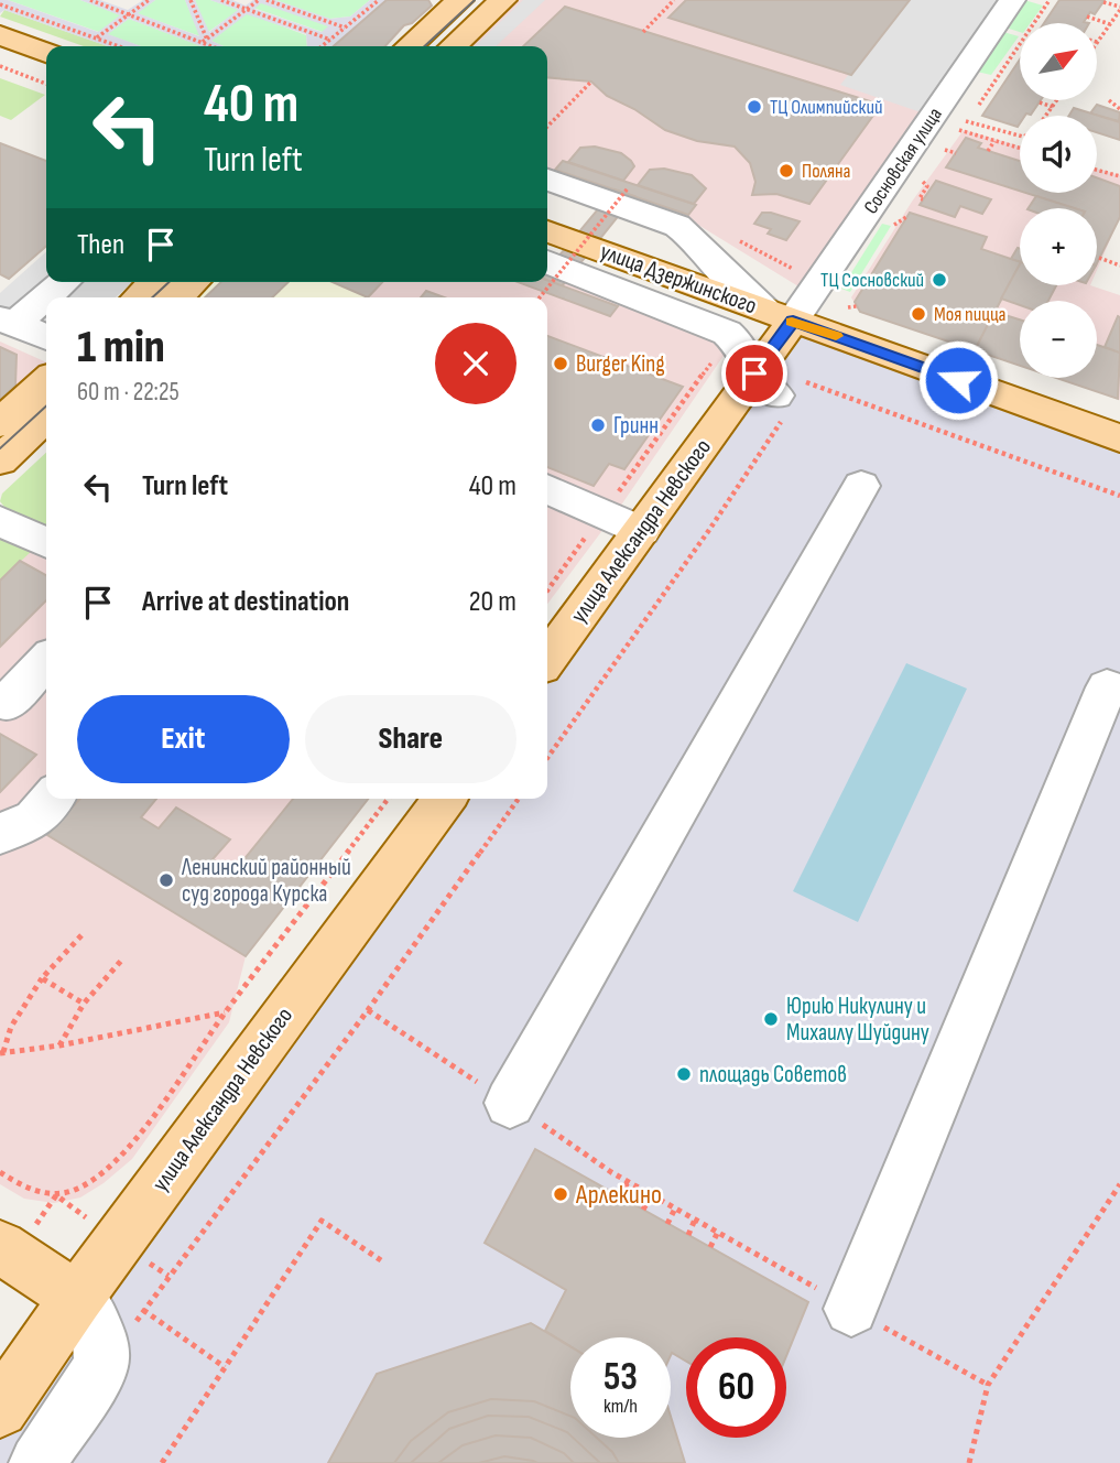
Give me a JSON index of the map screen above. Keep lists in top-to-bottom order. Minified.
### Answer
{"streets":{"main road":["улица Дзержинского","улица Александра Невского"],"street":["Сосновская улица"]},"crossings":[["Сосновская улица","улица Дзержинского"],["Сосновская улица","улица Александра Невского"],["улица Дзержинского","улица Александра Невского"]],"places":["ТЦ Олимпийский","Поляна","ТЦ Сосновский","Моя пицца","Burger King","Гринн","Ленинский районный суд города Курска","Юрию Никулину и Михаилу Шуйдину","площадь Советов","Арлекино"],"north":"top right","page":{"map_buttons":["+","−"],"turn":["40 m","Turn left"],"then":"Then","heading":["1 min","60 m · 22:25"],"list":[{"name":"Turn left","value":"40 m"},{"name":"Arrive at destination","value":"20 m"}],"buttons":["Exit","Share"],"speed":"53 km/h","limit":"60"}}
